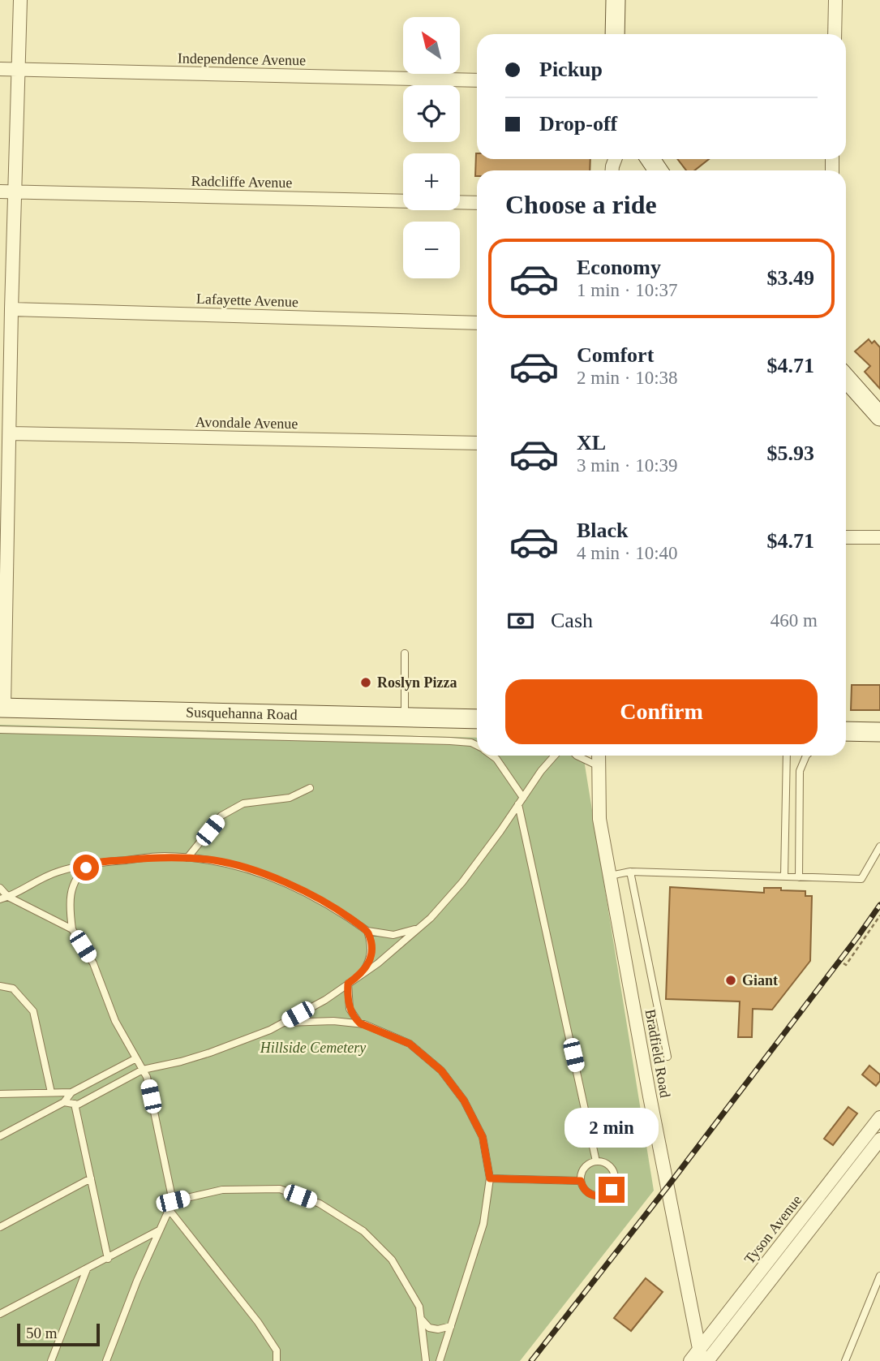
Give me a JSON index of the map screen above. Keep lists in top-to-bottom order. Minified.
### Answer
{"streets":{"main road":["Susquehanna Road"],"street":["Independence Avenue","Radcliffe Avenue","Lafayette Avenue","Avondale Avenue","Bradfield Road","Tyson Avenue"]},"crossings":[["Bradfield Road","Tyson Avenue"]],"parks":["Hillside Cemetery"],"places":["Roslyn Pizza","Giant"],"scale_bar":"50 m","north":"top left","page":{"map_buttons":["+","−"],"banner":["Pickup","Drop-off"],"heading":"Choose a ride","list":[{"name":"Economy","note":"1 min · 10:37","value":"$3.49"},{"name":"Comfort","note":"2 min · 10:38","value":"$4.71"},{"name":"XL","note":"3 min · 10:39","value":"$5.93"},{"name":"Black","note":"4 min · 10:40","value":"$4.71"}],"pay":["Cash","460 m"],"buttons":"Confirm","bubble":"2 min","scale":"50 m"}}
